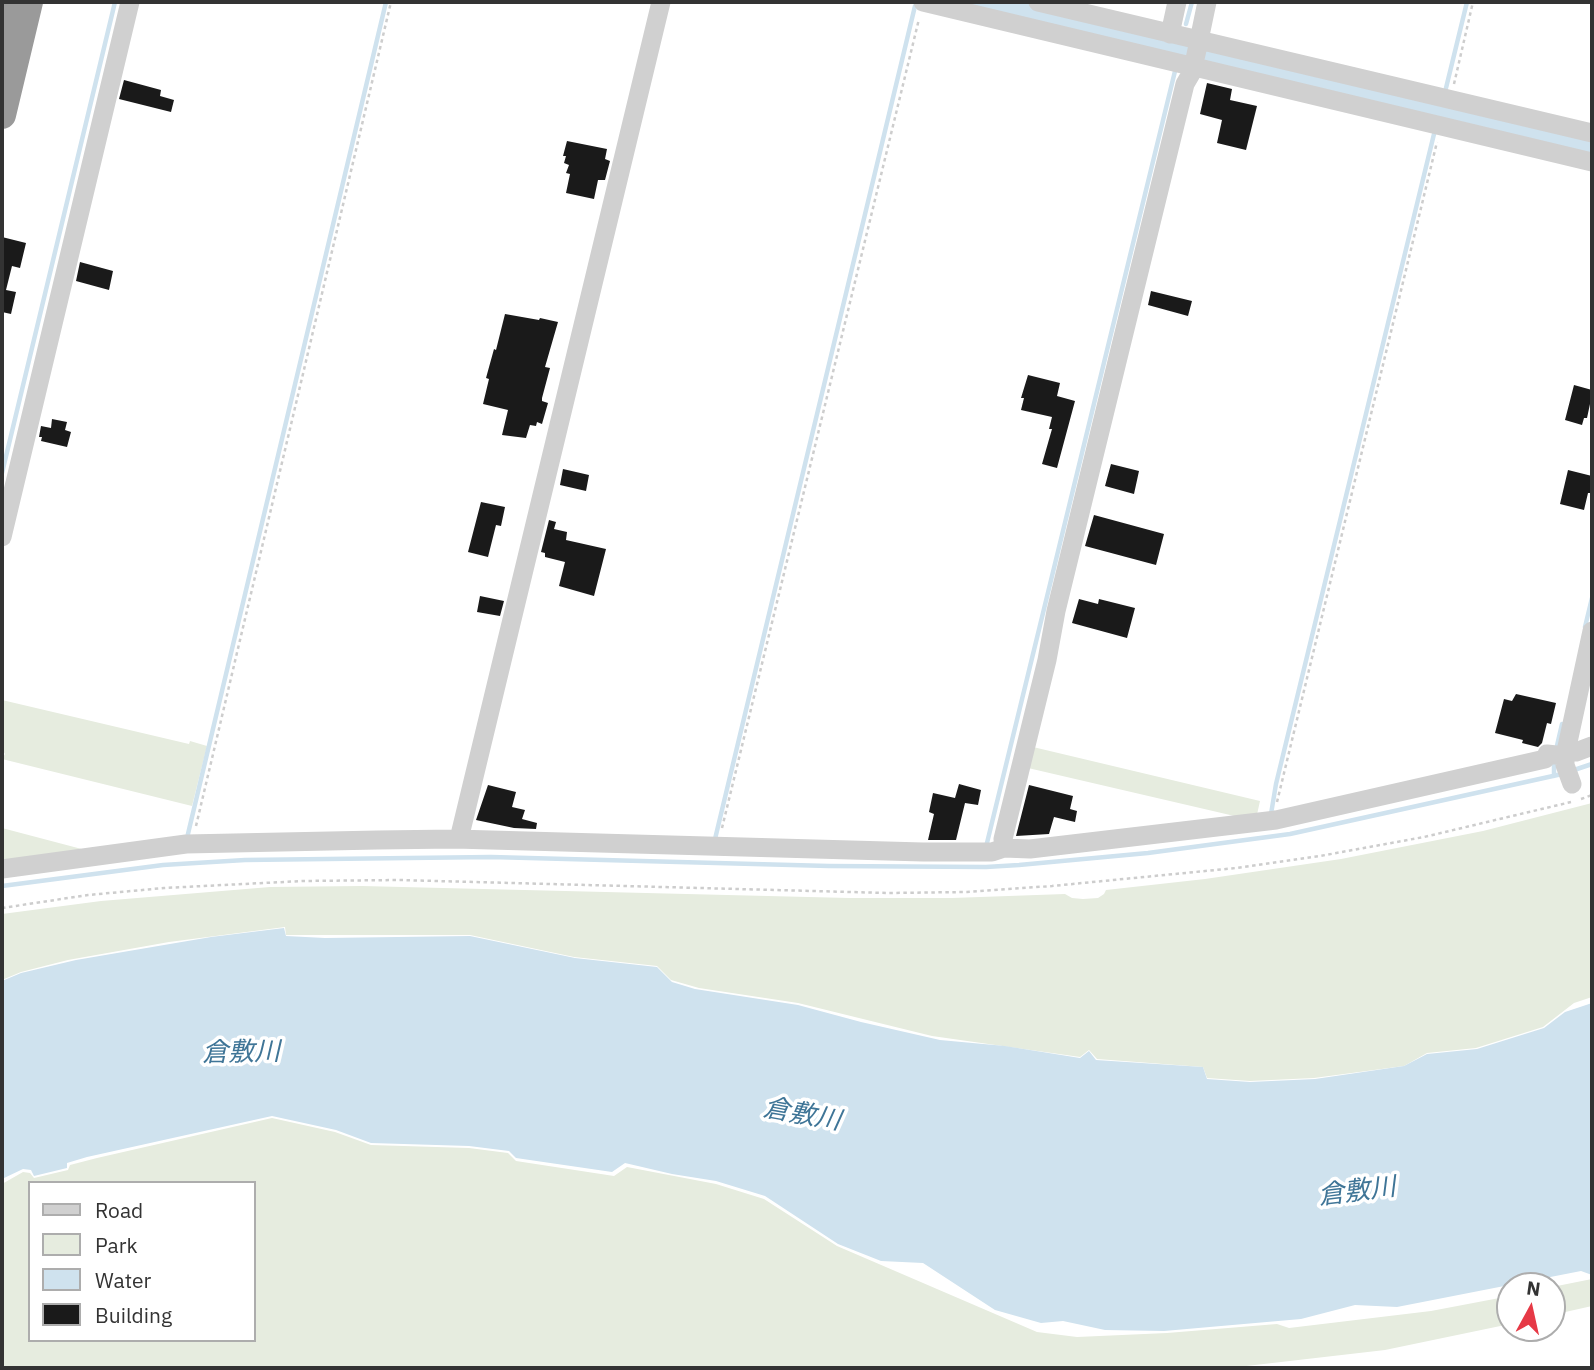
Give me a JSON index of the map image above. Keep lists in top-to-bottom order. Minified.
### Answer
{"water":["倉敷川"],"legend":["Road","Park","Water","Building"],"north":"top"}
